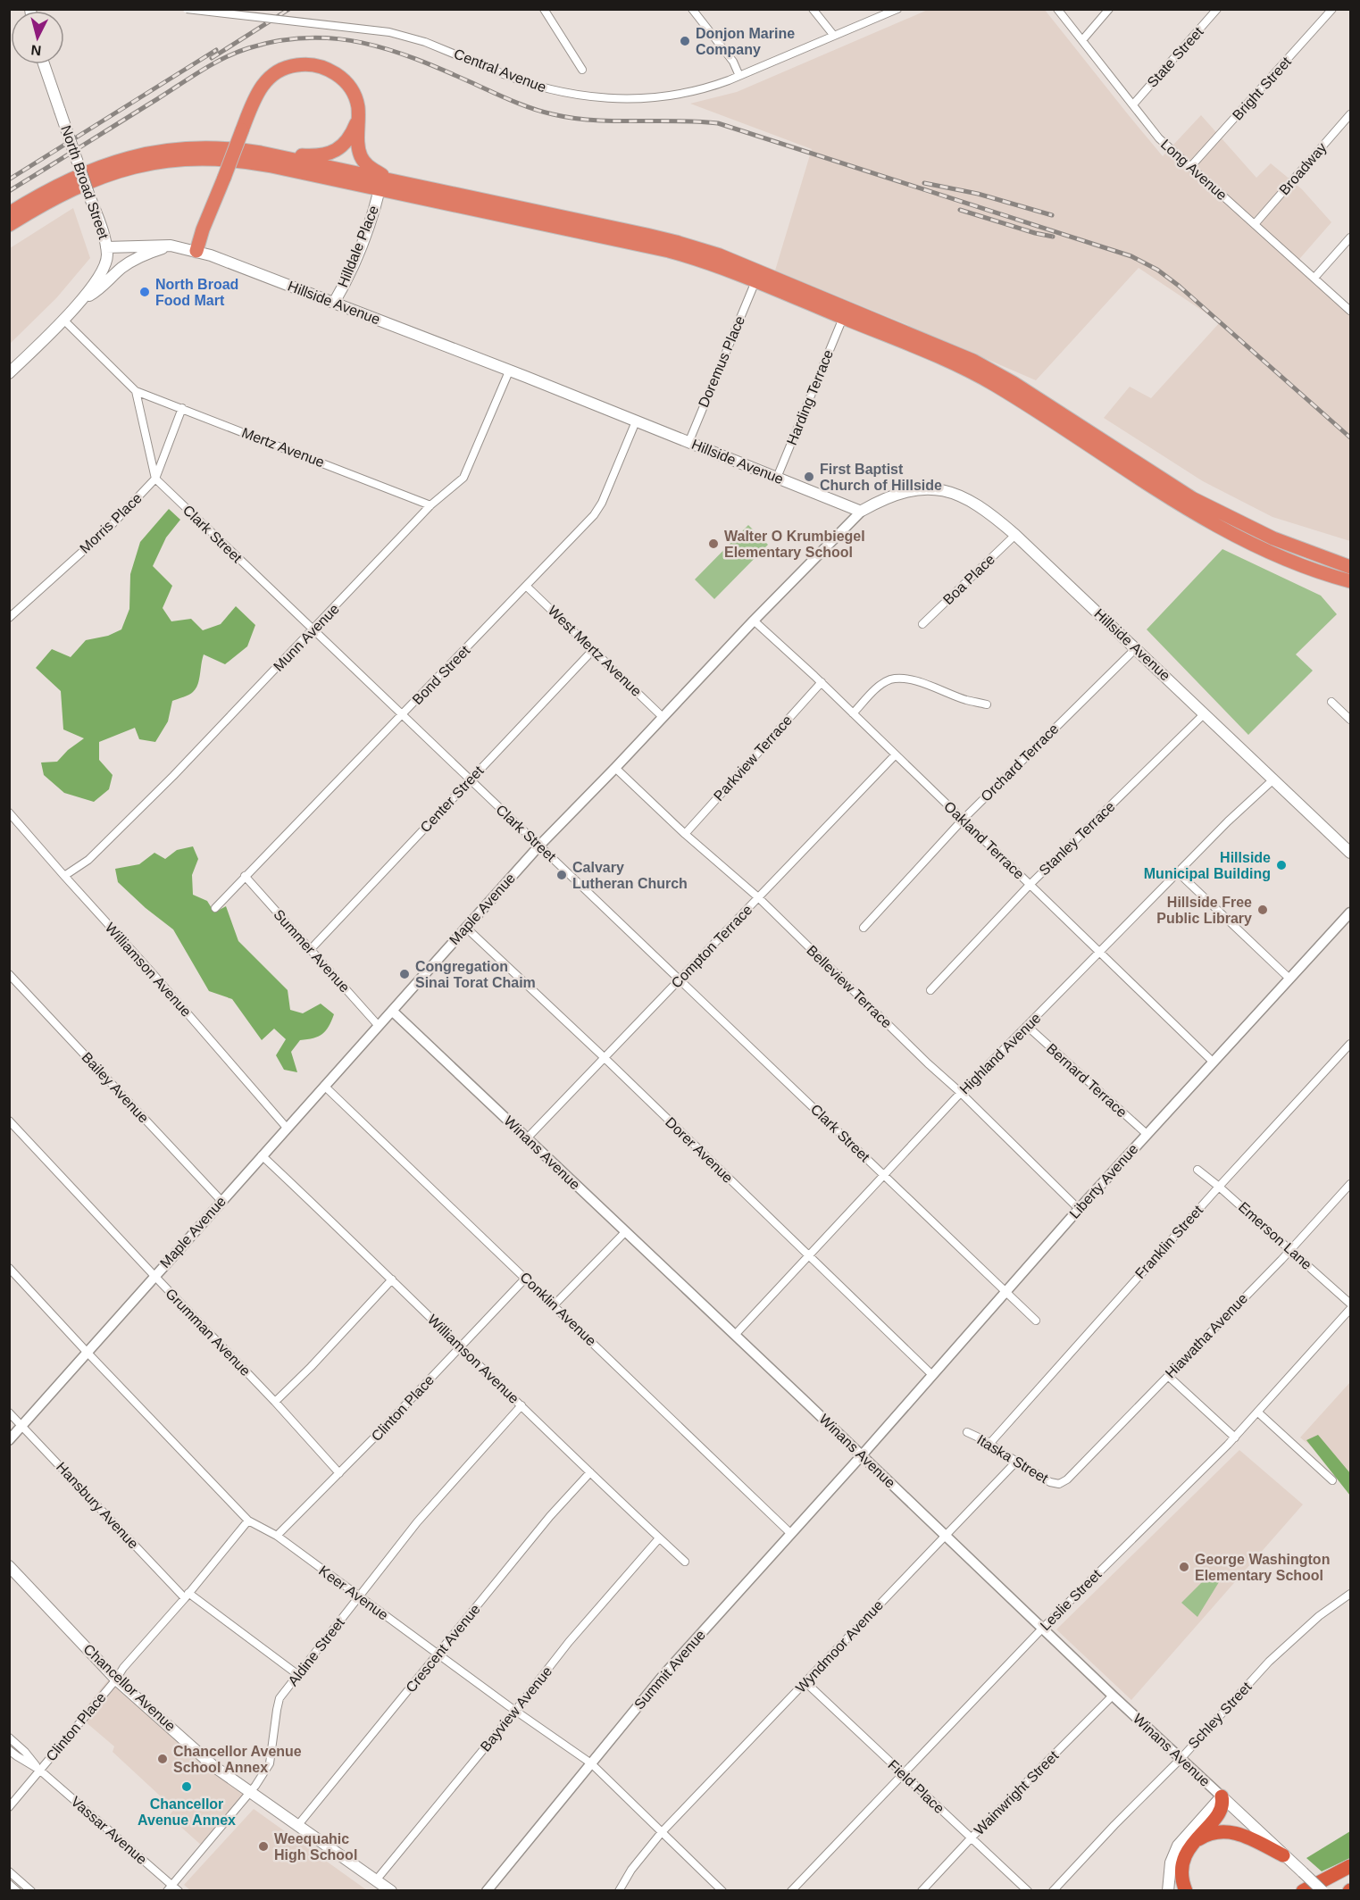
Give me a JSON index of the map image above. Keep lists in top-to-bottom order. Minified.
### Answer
{"streets":{"main road":["North Broad Street","Hilldale Place","Hillside Avenue","Winans Avenue","Chancellor Avenue"],"street":["State Street","Central Avenue","Bright Street","Broadway","Long Avenue","Doremus Place","Harding Terrace","Mertz Avenue","Morris Place","Clark Street","Boa Place","Munn Avenue","West Mertz Avenue","Bond Street","Parkview Terrace","Orchard Terrace","Center Street","Stanley Terrace","Oakland Terrace","Maple Avenue","Compton Terrace","Summer Avenue","Williamson Avenue","Belleview Terrace","Highland Avenue","Bernard Terrace","Bailey Avenue","Dorer Avenue","Liberty Avenue","Emerson Lane","Franklin Street","Conklin Avenue","Grumman Avenue","Hiawatha Avenue","Clinton Place","Itaska Street","Hansbury Avenue","Keer Avenue","Leslie Street","Wyndmoor Avenue","Crescent Avenue","Aldine Street","Summit Avenue","Bayview Avenue","Schley Street","Field Place","Wainwright Street","Vassar Avenue"]},"crossings":[["State Street","Long Avenue"],["Bright Street","Long Avenue"],["Broadway","Long Avenue"],["North Broad Street","Hillside Avenue"],["Hilldale Place","Hillside Avenue"],["Hillside Avenue","Doremus Place"],["Hillside Avenue","Harding Terrace"],["Hillside Avenue","Boa Place"],["Hillside Avenue","Munn Avenue"],["Hillside Avenue","Bond Street"],["Hillside Avenue","Orchard Terrace"],["Hillside Avenue","Stanley Terrace"],["Hillside Avenue","Maple Avenue"],["Hillside Avenue","Highland Avenue"],["Mertz Avenue","Morris Place"],["Mertz Avenue","Munn Avenue"],["Morris Place","Clark Street"],["Clark Street","Munn Avenue"],["Clark Street","Bond Street"],["Clark Street","Center Street"],["Clark Street","Maple Avenue"],["Clark Street","Compton Terrace"],["Clark Street","Highland Avenue"],["Clark Street","Liberty Avenue"],["Munn Avenue","Williamson Avenue"],["West Mertz Avenue","Bond Street"],["West Mertz Avenue","Center Street"],["West Mertz Avenue","Maple Avenue"],["Bond Street","Summer Avenue"],["Parkview Terrace","Oakland Terrace"],["Parkview Terrace","Belleview Terrace"],["Orchard Terrace","Oakland Terrace"],["Center Street","Summer Avenue"],["Stanley Terrace","Oakland Terrace"],["Oakland Terrace","Maple Avenue"],["Oakland Terrace","Compton Terrace"],["Oakland Terrace","Highland Avenue"],["Oakland Terrace","Liberty Avenue"],["Maple Avenue","Summer Avenue"],["Maple Avenue","Williamson Avenue"],["Maple Avenue","Belleview Terrace"],["Maple Avenue","Bailey Avenue"],["Maple Avenue","Dorer Avenue"],["Maple Avenue","Winans Avenue"],["Maple Avenue","Conklin Avenue"],["Maple Avenue","Grumman Avenue"],["Maple Avenue","Hansbury Avenue"],["Maple Avenue","Keer Avenue"],["Compton Terrace","Belleview Terrace"],["Compton Terrace","Dorer Avenue"],["Compton Terrace","Winans Avenue"],["Williamson Avenue","Clinton Place"],["Williamson Avenue","Crescent Avenue"],["Williamson Avenue","Aldine Street"],["Williamson Avenue","Bayview Avenue"],["Belleview Terrace","Highland Avenue"],["Belleview Terrace","Liberty Avenue"],["Highland Avenue","Bernard Terrace"],["Highland Avenue","Dorer Avenue"],["Highland Avenue","Winans Avenue"],["Bernard Terrace","Liberty Avenue"],["Dorer Avenue","Liberty Avenue"],["Winans Avenue","Liberty Avenue"],["Winans Avenue","Leslie Street"],["Winans Avenue","Wyndmoor Avenue"],["Winans Avenue","Summit Avenue"],["Winans Avenue","Schley Street"],["Winans Avenue","Wainwright Street"],["Liberty Avenue","Summit Avenue"],["Emerson Lane","Franklin Street"],["Emerson Lane","Hiawatha Avenue"],["Franklin Street","Itaska Street"],["Conklin Avenue","Clinton Place"],["Conklin Avenue","Summit Avenue"],["Grumman Avenue","Clinton Place"],["Hiawatha Avenue","Itaska Street"],["Clinton Place","Hansbury Avenue"],["Clinton Place","Keer Avenue"],["Clinton Place","Chancellor Avenue"],["Clinton Place","Vassar Avenue"],["Itaska Street","Wyndmoor Avenue"],["Hansbury Avenue","Aldine Street"],["Keer Avenue","Wyndmoor Avenue"],["Keer Avenue","Crescent Avenue"],["Keer Avenue","Aldine Street"],["Keer Avenue","Summit Avenue"],["Keer Avenue","Bayview Avenue"],["Leslie Street","Field Place"],["Wyndmoor Avenue","Field Place"],["Crescent Avenue","Chancellor Avenue"],["Aldine Street","Chancellor Avenue"],["Aldine Street","Vassar Avenue"],["Chancellor Avenue","Bayview Avenue"],["Field Place","Wainwright Street"]],"places":["Donjon Marine Company","North Broad Food Mart","First Baptist Church of Hillside","Walter O Krumbiegel Elementary School","Hillside Municipal Building","Calvary Lutheran Church","Hillside Free Public Library","Congregation Sinai Torat Chaim","George Washington Elementary School","Chancellor Avenue School Annex","Chancellor Avenue Annex","Weequahic High School"],"north":"bottom"}
